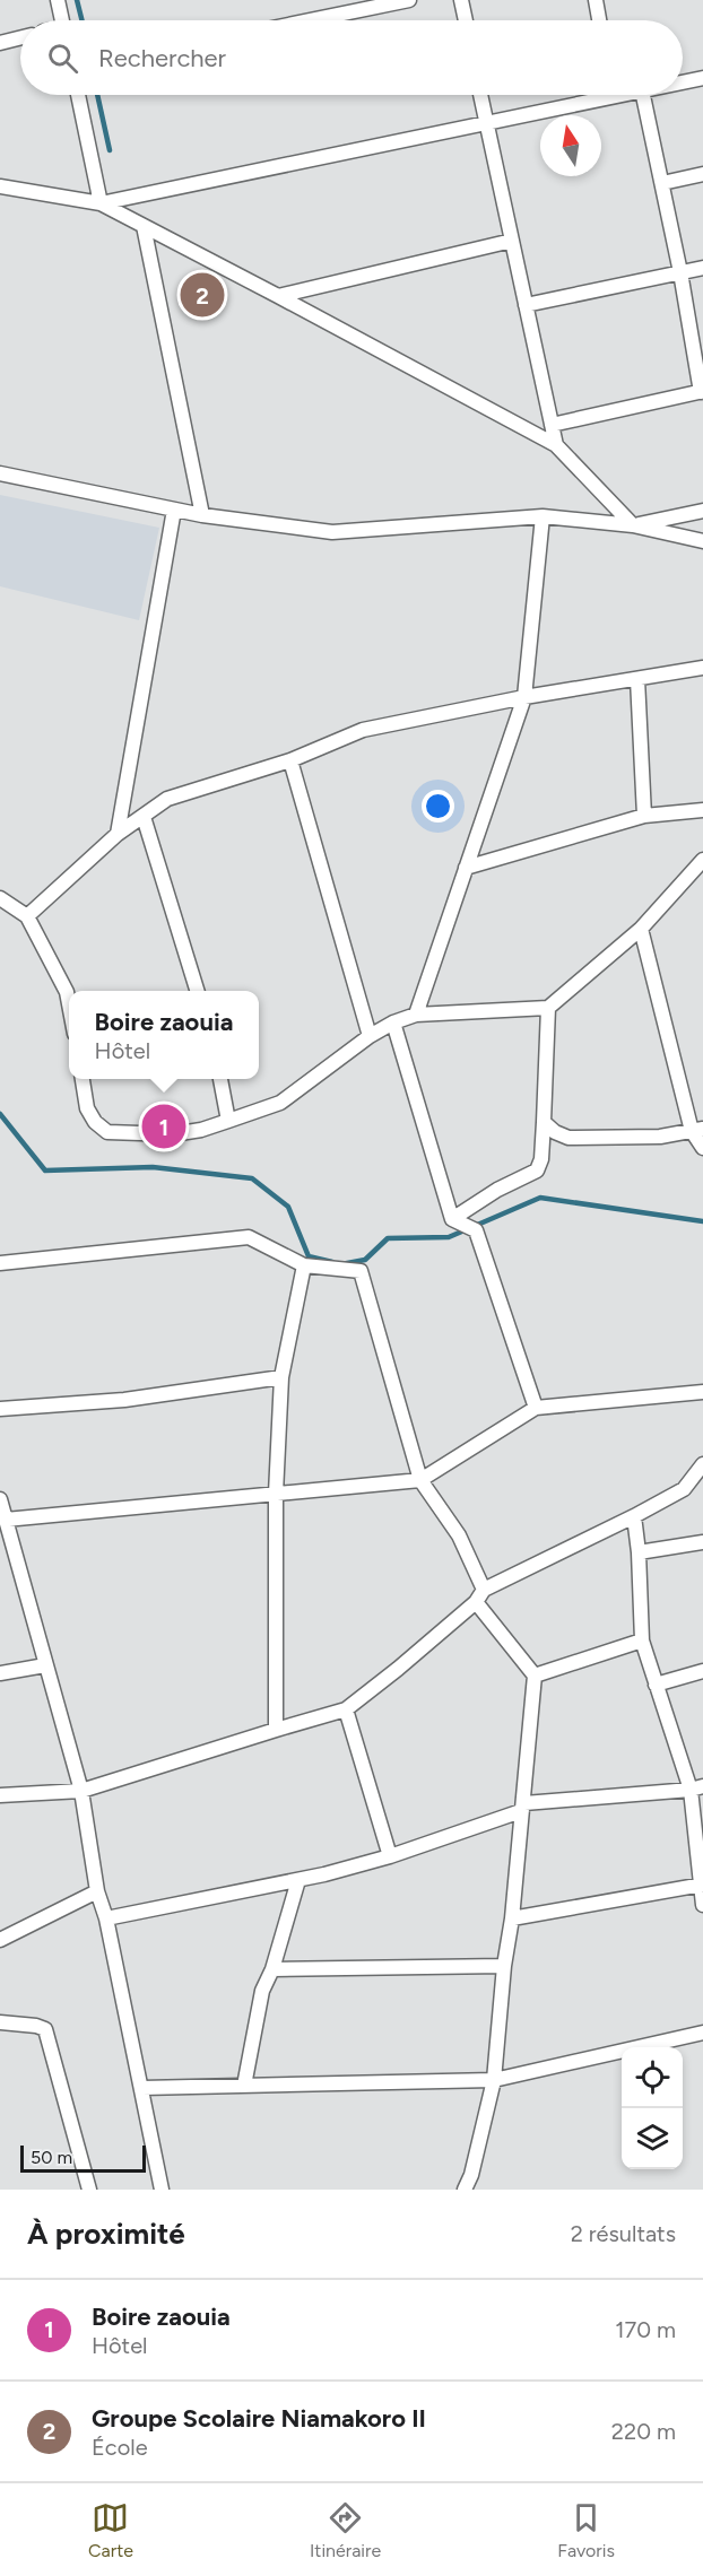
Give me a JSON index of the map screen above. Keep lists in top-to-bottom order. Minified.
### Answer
{"scale_bar":"50 m","north":"top","page":{"search":"Rechercher","pins":["2","1"],"popup":["Boire zaouia","Hôtel"],"scale":"50 m","heading":["À proximité","2 résultats"],"list":[{"mark":"1","name":"Boire zaouia","note":"Hôtel","value":"170 m"},{"mark":"2","name":"Groupe Scolaire Niamakoro II","note":"École","value":"220 m"}],"nav":["Carte","Itinéraire","Favoris"]}}
